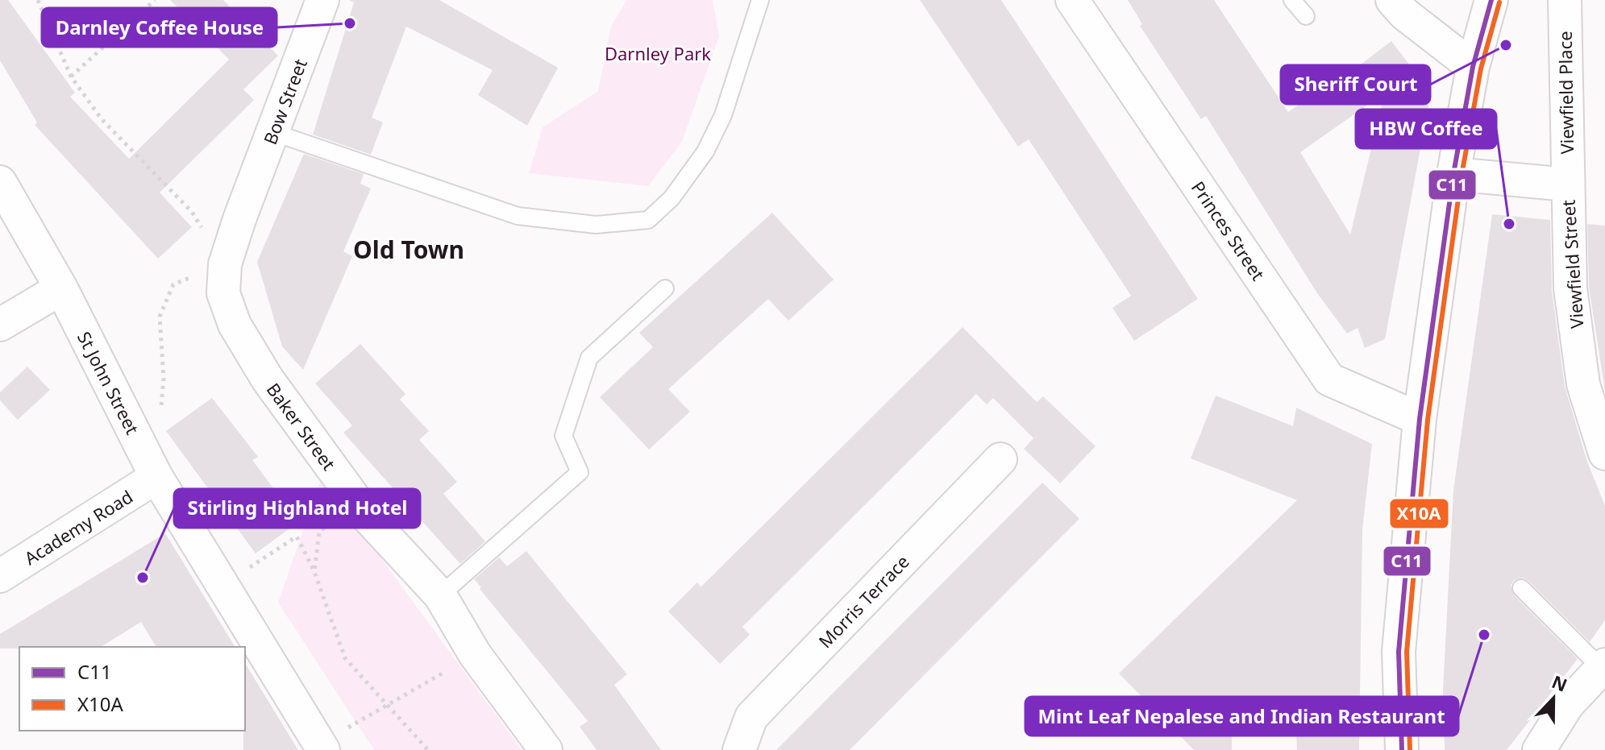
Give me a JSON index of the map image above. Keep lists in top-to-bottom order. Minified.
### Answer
{"streets":{"street":["Viewfield Place","Bow Street","Princes Street","Viewfield Street","St John Street","Baker Street","Academy Road","Morris Terrace"]},"crossings":[["Viewfield Place","Viewfield Street"],["Bow Street","Baker Street"],["St John Street","Academy Road"]],"districts":["Old Town"],"parks":["Darnley Park"],"places":["Darnley Coffee House","Sheriff Court","HBW Coffee","Stirling Highland Hotel","Mint Leaf Nepalese and Indian Restaurant"],"lines":["transit line C11","transit line X10A"],"legend":["C11","X10A"],"north":"top"}
